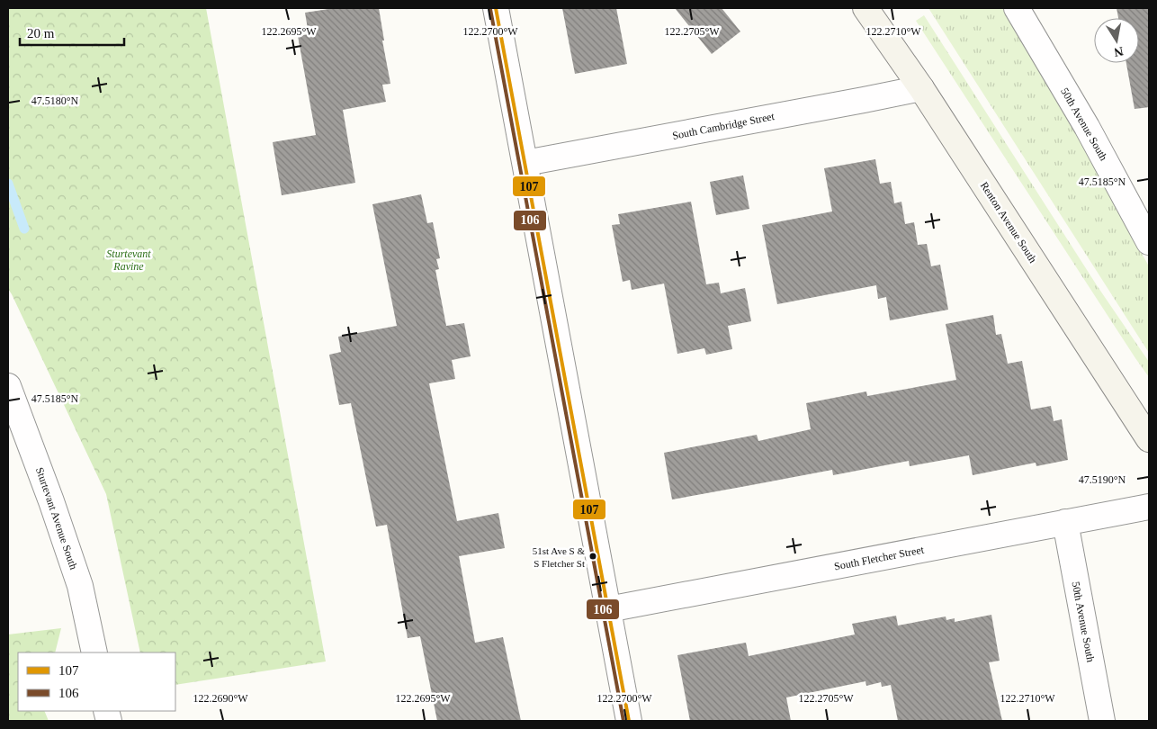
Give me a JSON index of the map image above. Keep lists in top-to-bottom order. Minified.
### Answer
{"streets":{"main road":["Renton Avenue South"],"street":["50th Avenue South","South Cambridge Street","Sturtevant Avenue South","South Fletcher Street"]},"crossings":[["50th Avenue South","South Fletcher Street"],["South Cambridge Street","Renton Avenue South"]],"parks":["Sturtevant Ravine"],"places":["51st Ave S & S Fletcher St"],"lines":["transit line 107","transit line 106"],"legend":["107","106"],"scale_bar":"20 m","north":"bottom","coordinates":["122.2695°W","122.2700°W","122.2705°W","122.2710°W","47.5180°N","47.5185°N","47.5190°N","122.2690°W"]}
